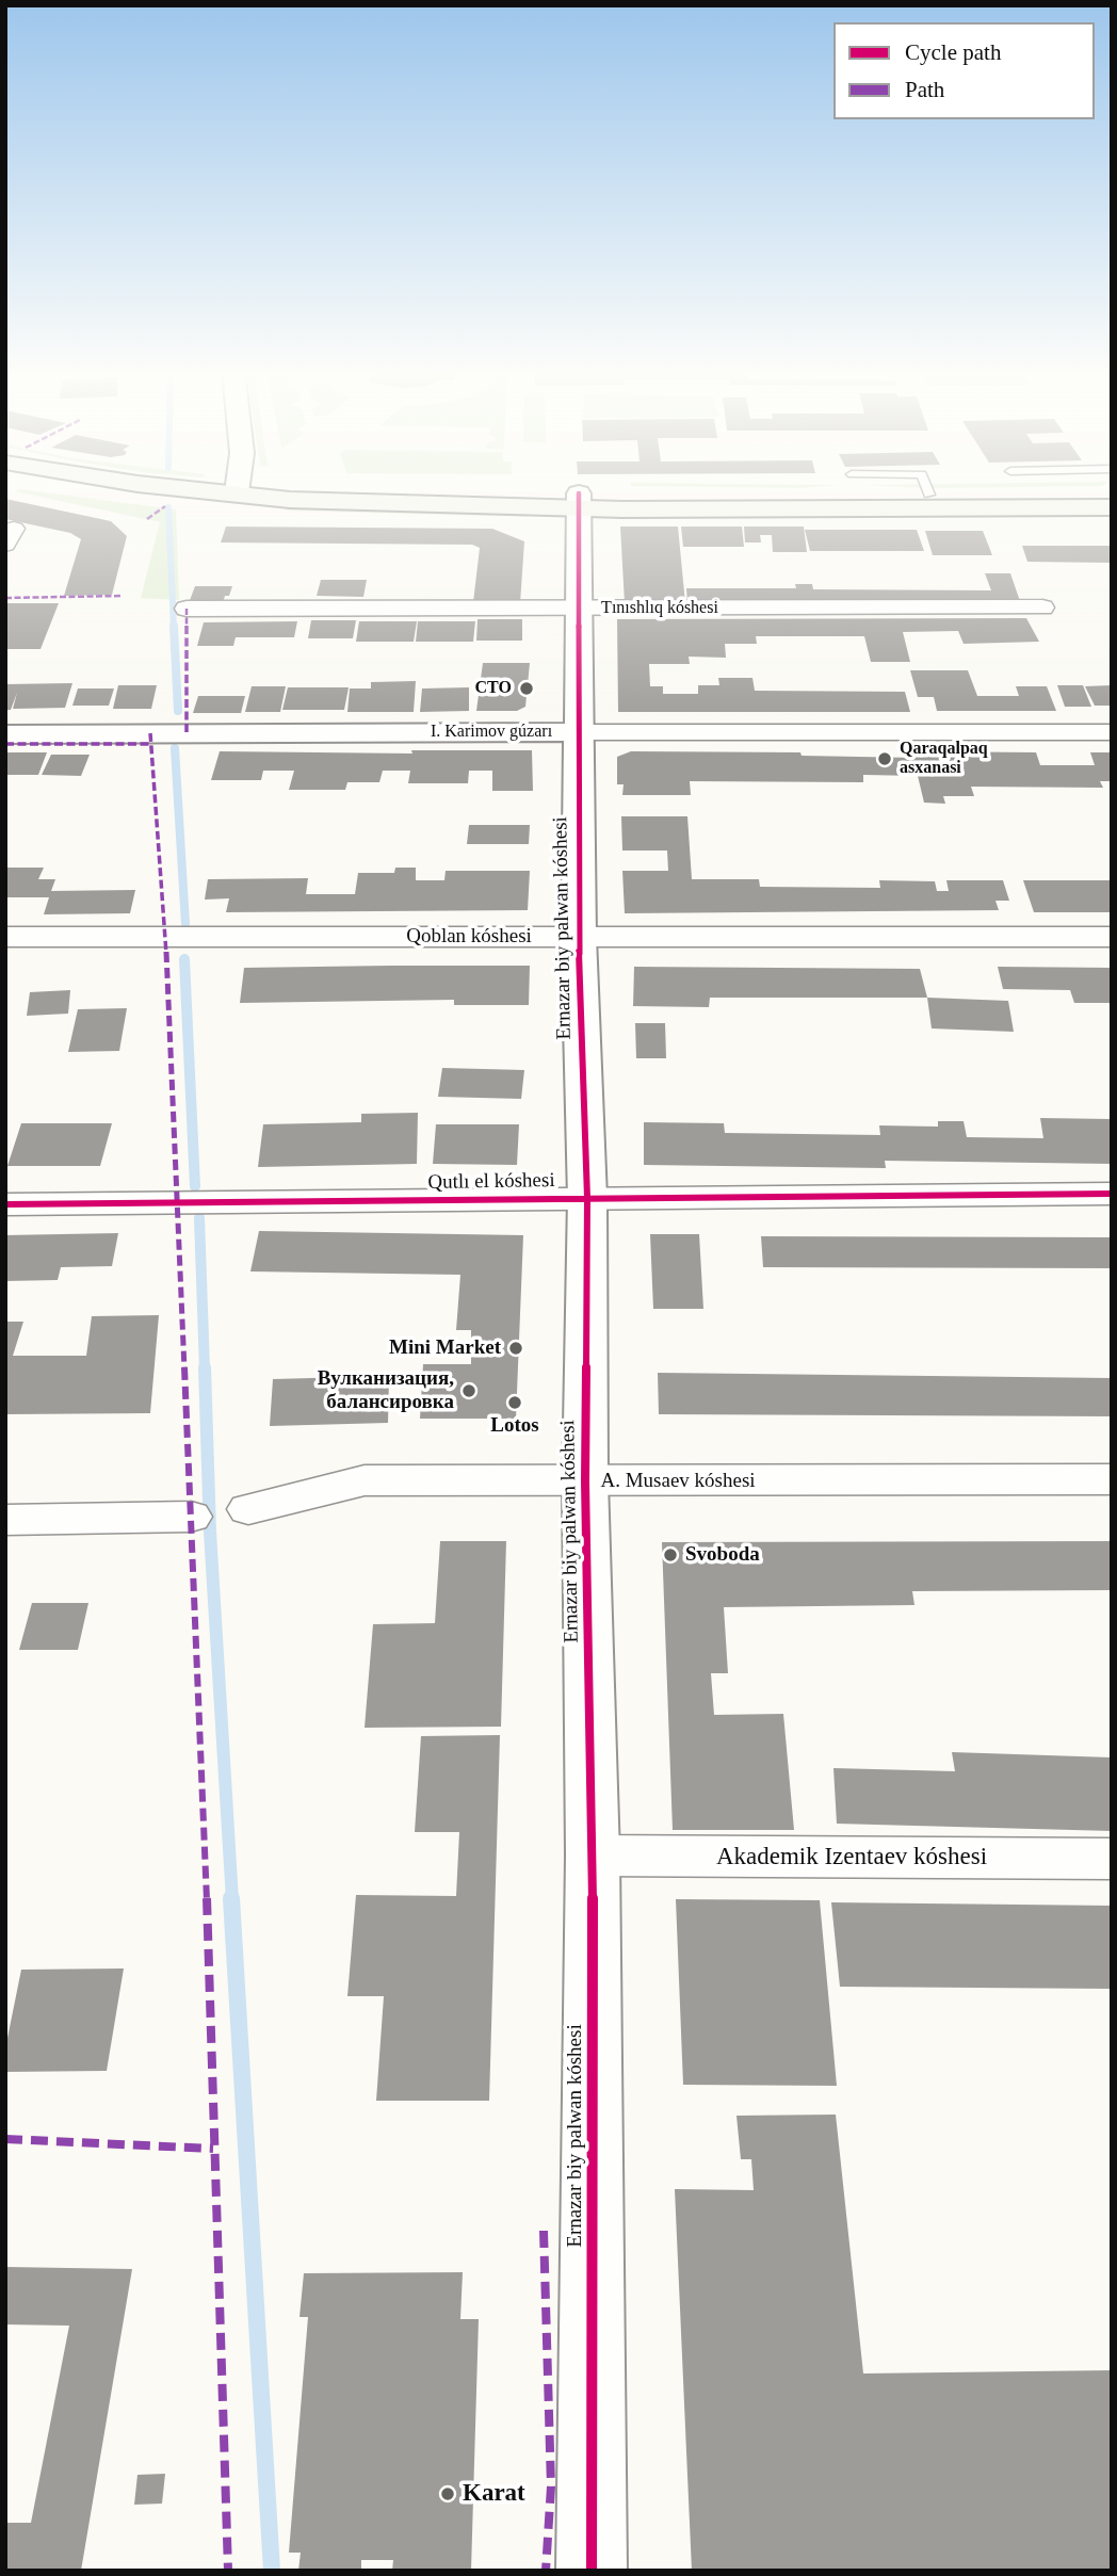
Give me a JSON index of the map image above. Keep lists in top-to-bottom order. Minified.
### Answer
{"streets":{"street":["Tınıshlıq kóshesi","I. Karimov gúzarı","Ernazar biy palwan kóshesi","Qoblan kóshesi","Qutlı el kóshesi","A. Musaev kóshesi","Akademik Izentaev kóshesi"]},"crossings":[["Tınıshlıq kóshesi","Ernazar biy palwan kóshesi"],["I. Karimov gúzarı","Ernazar biy palwan kóshesi"],["Ernazar biy palwan kóshesi","Qoblan kóshesi"],["Ernazar biy palwan kóshesi","Qutlı el kóshesi"],["Ernazar biy palwan kóshesi","A. Musaev kóshesi"],["Ernazar biy palwan kóshesi","Akademik Izentaev kóshesi"]],"places":["СТО","Qaraqalpaq asxanasi","Mini Market","Вулканизация, балансировка","Lotos","Svoboda","Karat"],"legend":["Cycle path","Path"]}
